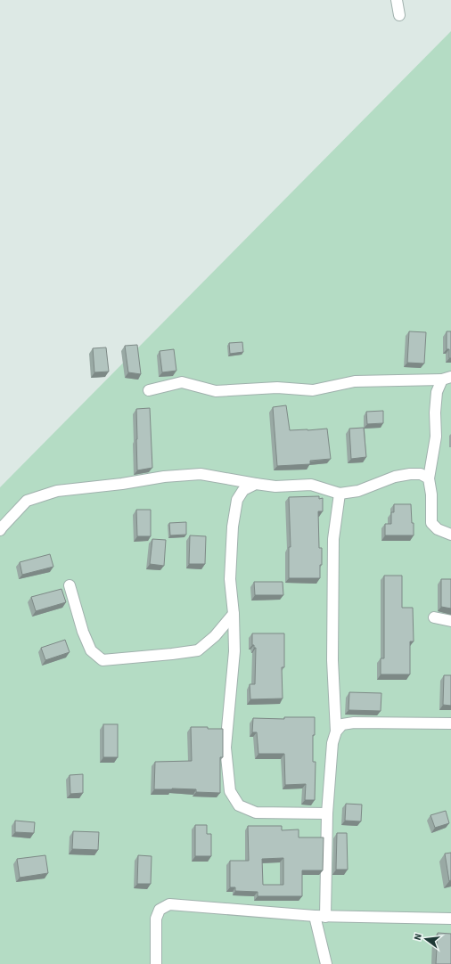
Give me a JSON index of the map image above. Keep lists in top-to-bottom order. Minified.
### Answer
{"north":"left"}
